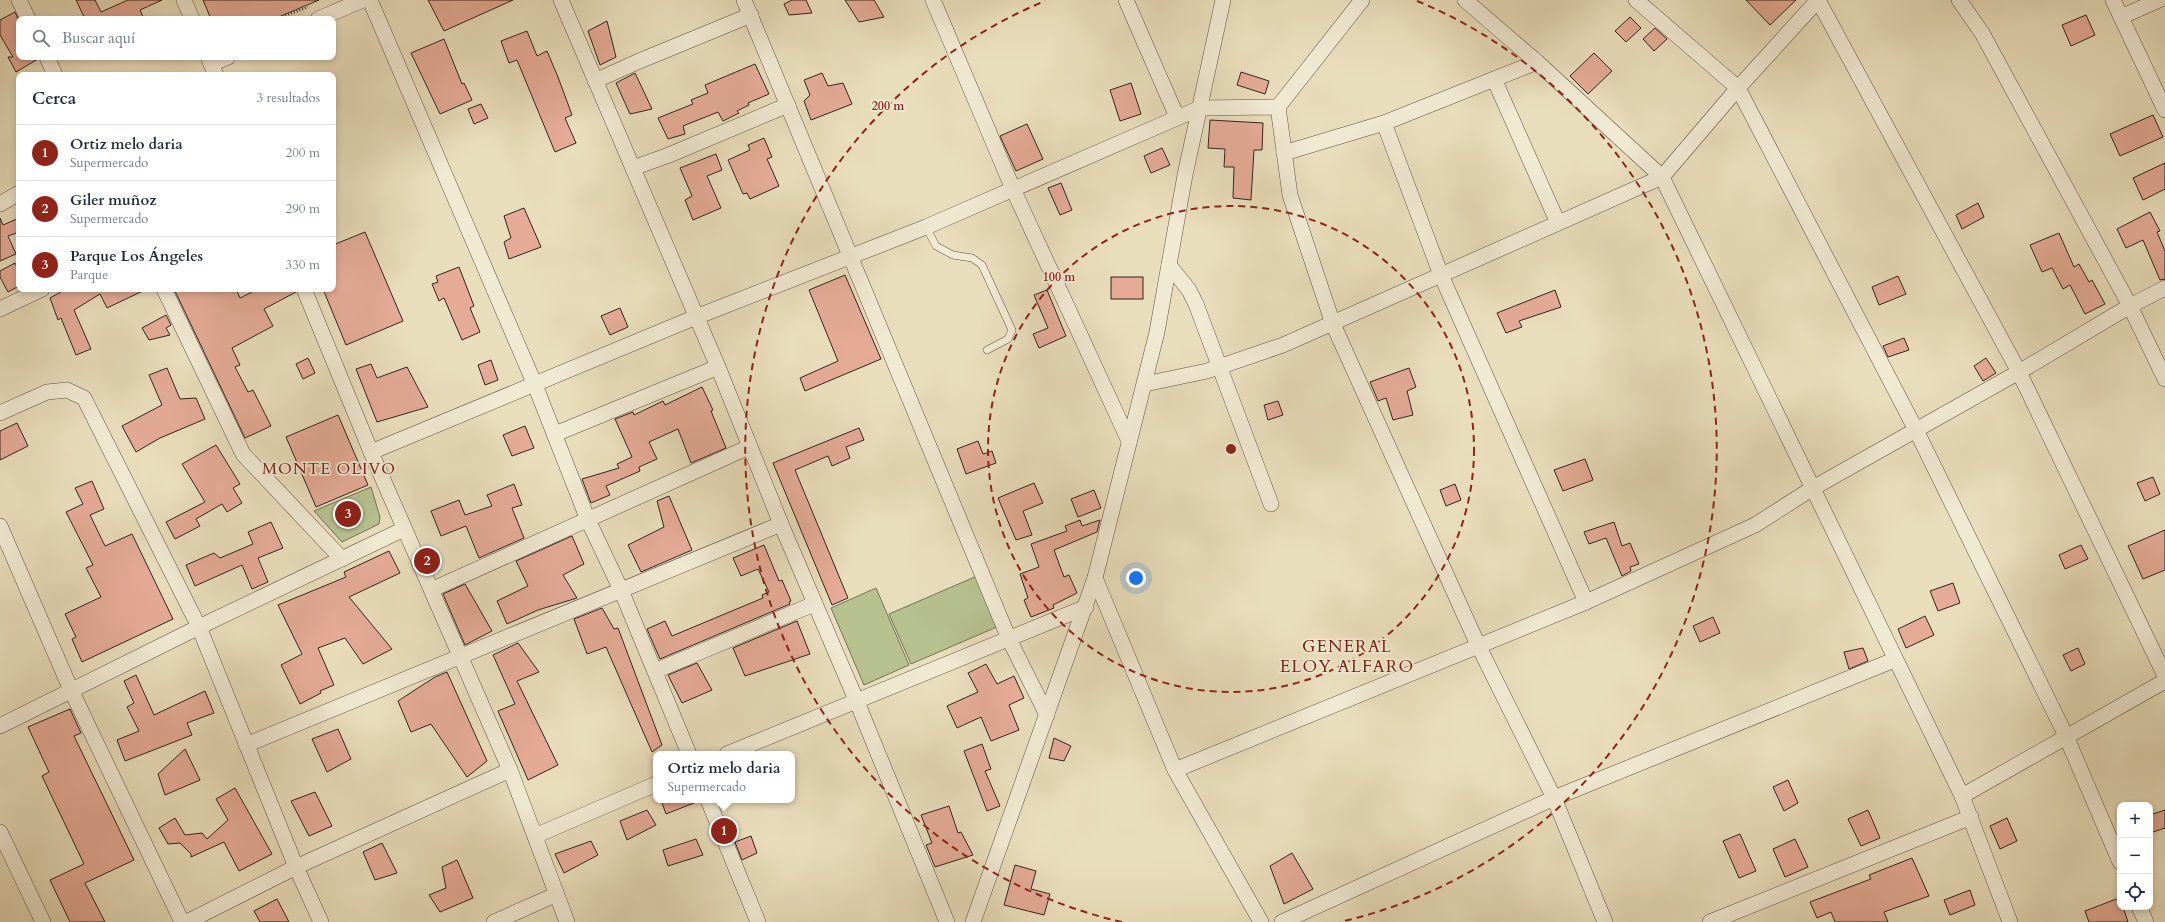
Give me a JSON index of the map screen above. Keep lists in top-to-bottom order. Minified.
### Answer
{"districts":["MONTE OLIVO","GENERAL ELOY ALFARO"],"page":{"search":"Buscar aquí","heading":["Cerca","3 resultados"],"list":[{"mark":"1","name":"Ortiz melo daria","note":"Supermercado","value":"200 m"},{"mark":"2","name":"Giler muñoz","note":"Supermercado","value":"290 m"},{"mark":"3","name":"Parque Los Ángeles","note":"Parque","value":"330 m"}],"pins":["3","2","1"],"popup":["Ortiz melo daria","Supermercado"],"map_buttons":["+","−"]},"rings":["200 m","100 m"]}
